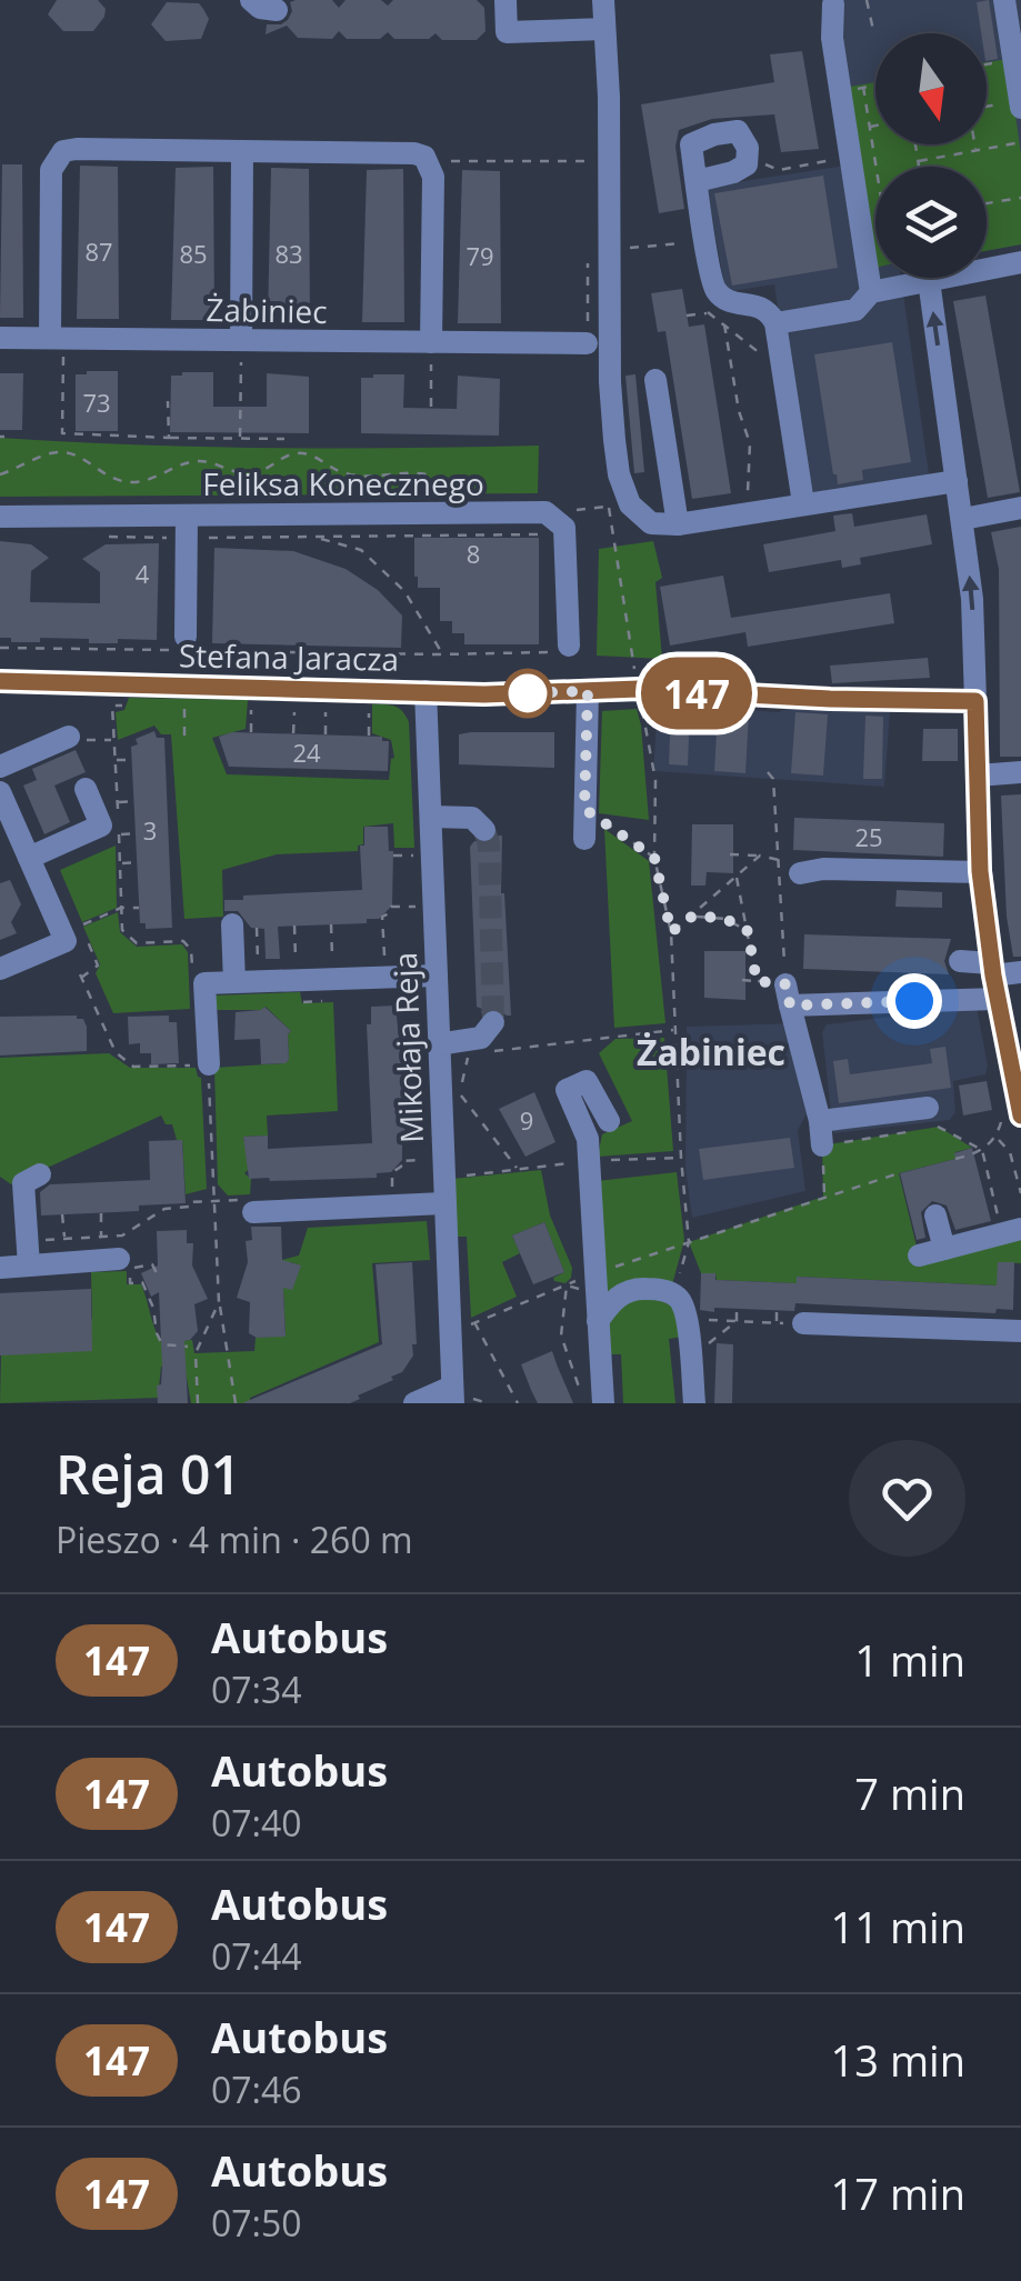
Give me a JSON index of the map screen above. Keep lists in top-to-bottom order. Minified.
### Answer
{"streets":{"street":["Żabiniec","Feliksa Konecznego","Stefana Jaracza","Mikołaja Reja"]},"crossings":[["Stefana Jaracza","Mikołaja Reja"]],"districts":["Żabiniec"],"lines":["bus line 147"],"house_numbers":["87","85","83","79","73","8","4","24","3","25","9"],"north":"bottom","page":{"on_map":"147","heading":["Reja 01","Pieszo · 4 min · 260 m"],"list":[{"mark":"147","name":"Autobus","note":"07:34","value":"1 min"},{"mark":"147","name":"Autobus","note":"07:40","value":"7 min"},{"mark":"147","name":"Autobus","note":"07:44","value":"11 min"},{"mark":"147","name":"Autobus","note":"07:46","value":"13 min"},{"mark":"147","name":"Autobus","note":"07:50","value":"17 min"}]}}
